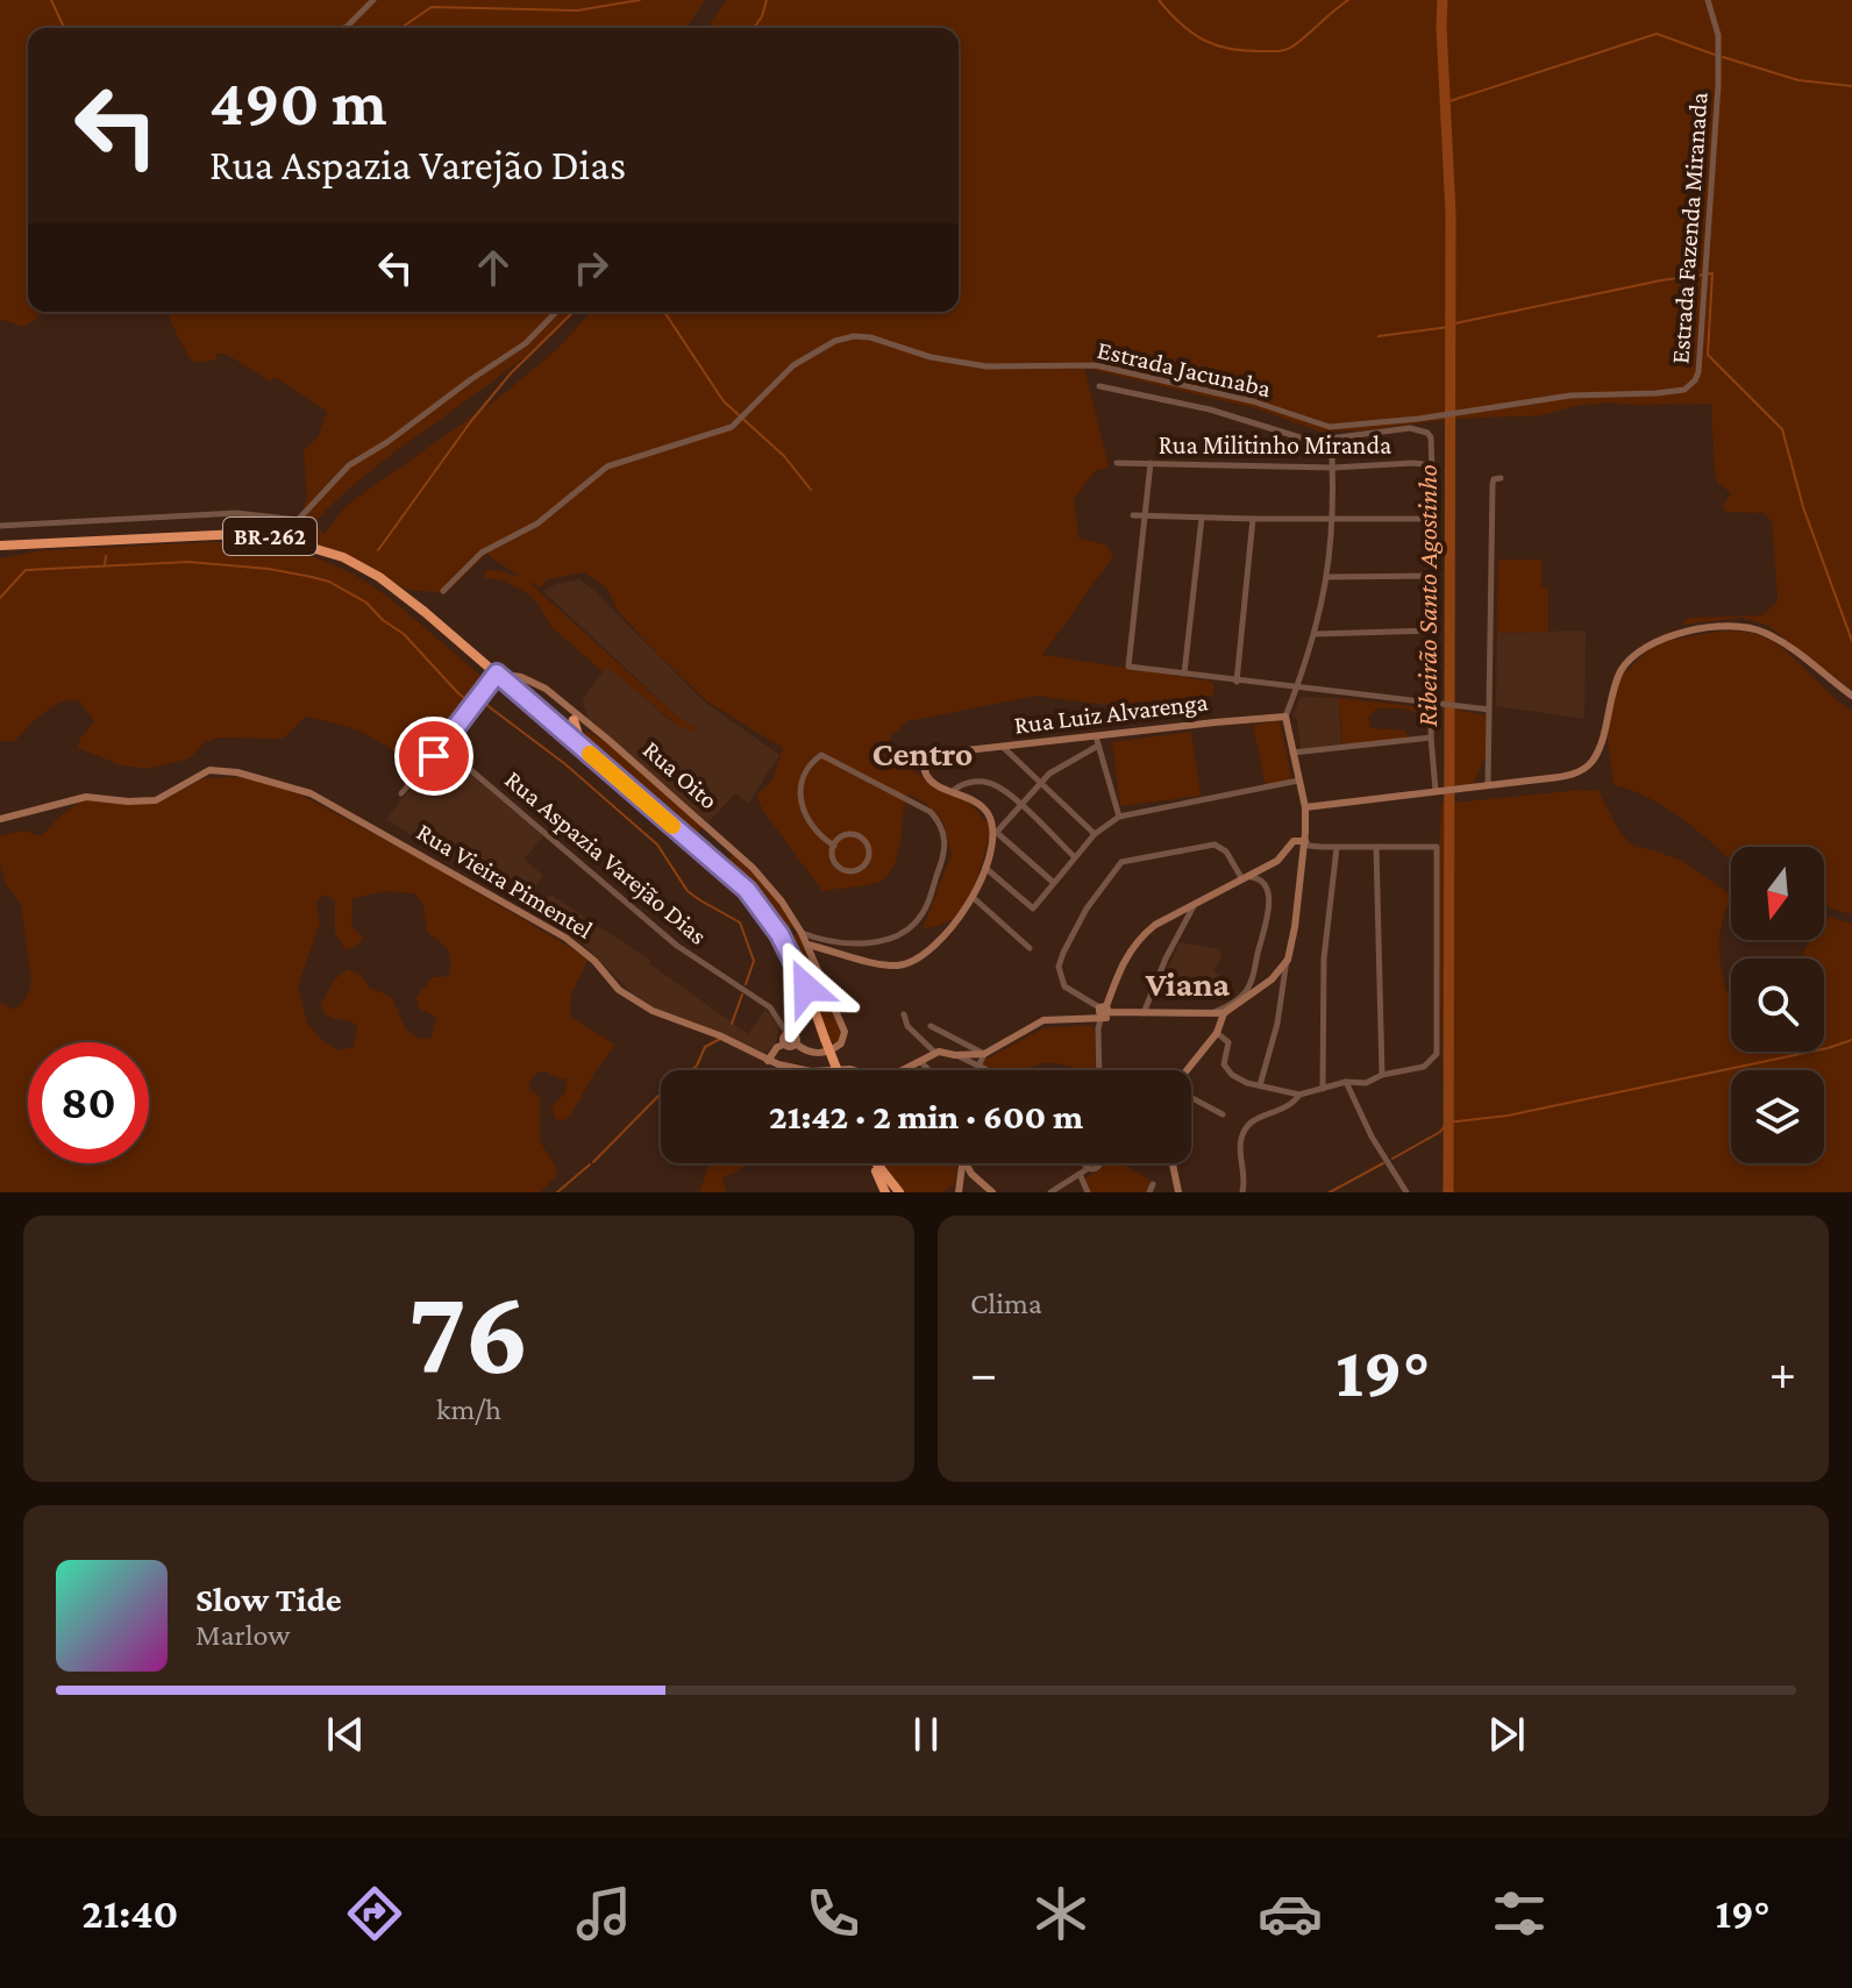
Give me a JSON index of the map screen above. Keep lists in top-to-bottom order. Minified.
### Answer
{"streets":{"highway":["BR-262"],"street":["Estrada Fazenda Miranada","Estrada Jacunaba","Rua Militinho Miranda","Rua Luiz Alvarenga","Rua Oito","Rua Aspazia Varejão Dias","Rua Vieira Pimentel"]},"crossings":[["Estrada Fazenda Miranada","Estrada Jacunaba"],["BR-262","Rua Oito"]],"districts":["Centro","Viana"],"water":["Ribeirão Santo Agostinho"],"north":"bottom","page":{"turn":["490 m","Rua Aspazia Varejão Dias"],"limit":"80","trip":"21:42 · 2 min · 600 m","tile":[["76","km/h"],"Clima"],"heat":["−","19°","+"],"song":["Slow Tide","Marlow"],"tabs":["21:40","19°"]}}
